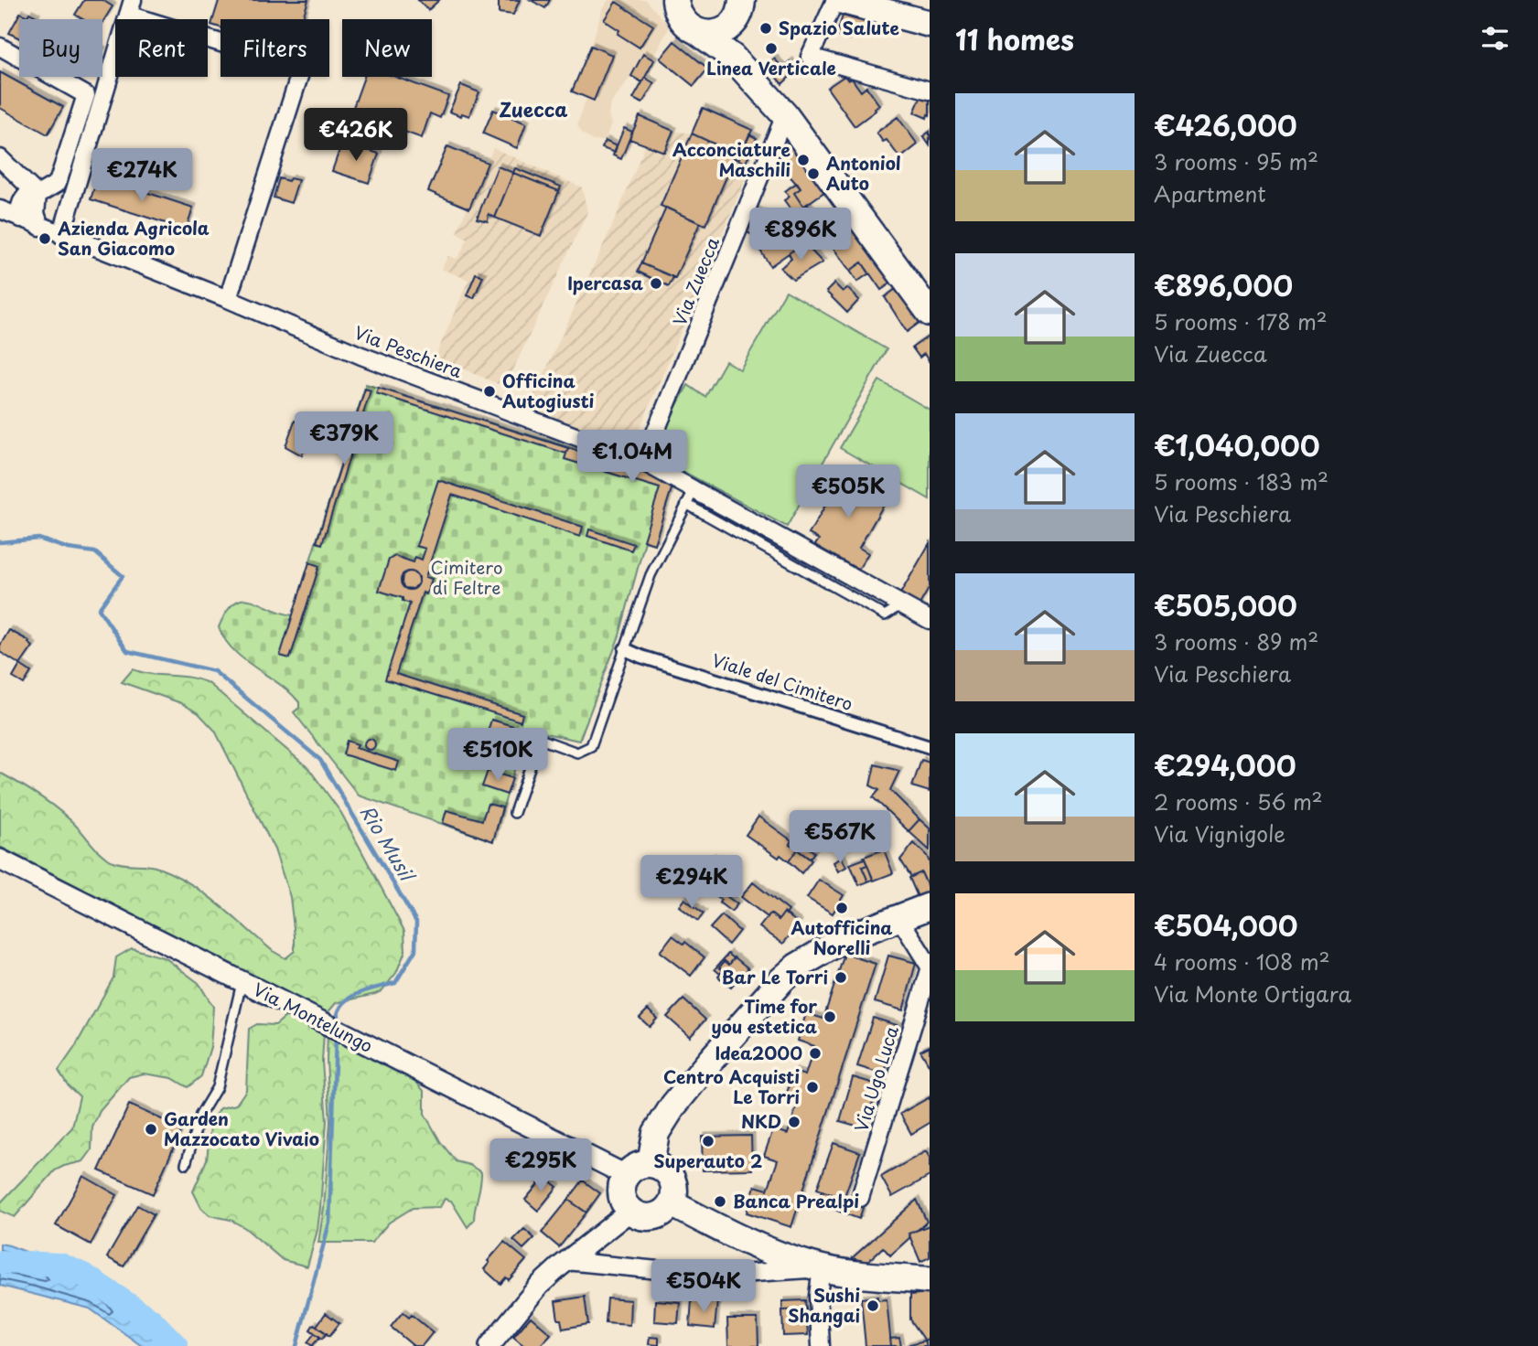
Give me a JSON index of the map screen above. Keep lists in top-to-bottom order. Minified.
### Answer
{"streets":{"street":["Via Zuecca","Via Peschiera","Viale del Cimitero","Via Montelungo","Via Ugo Luca"]},"crossings":[["Via Zuecca","Via Peschiera"]],"districts":["Zuecca"],"water":["Rio Musil"],"parks":["Cimitero di Feltre"],"places":["Spazio Salute","Linea Verticale","Acconciature Maschili","Antoniol Auto","Azienda Agricola San Giacomo","Ipercasa","Officina Autogiusti","Autofficina Norelli","Bar Le Torri","Time for you estetica","Idea2000","Centro Acquisti Le Torri","NKD","Garden Mazzocato Vivaio","Superauto 2","Banca Prealpi","Sushi Shangai"],"page":{"heading":"11 homes","chip":["Buy","Rent","Filters","New"],"list":[{"name":"€426,000","note":"3 rooms · 95 m² · Apartment"},{"name":"€896,000","note":"5 rooms · 178 m² · Via Zuecca"},{"name":"€1,040,000","note":"5 rooms · 183 m² · Via Peschiera"},{"name":"€505,000","note":"3 rooms · 89 m² · Via Peschiera"},{"name":"€294,000","note":"2 rooms · 56 m² · Via Vignigole"},{"name":"€504,000","note":"4 rooms · 108 m² · Via Monte Ortigara"}],"price":["€426K","€274K","€896K","€379K","€1.04M","€505K","€510K","€567K","€294K","€295K","€504K"]}}
